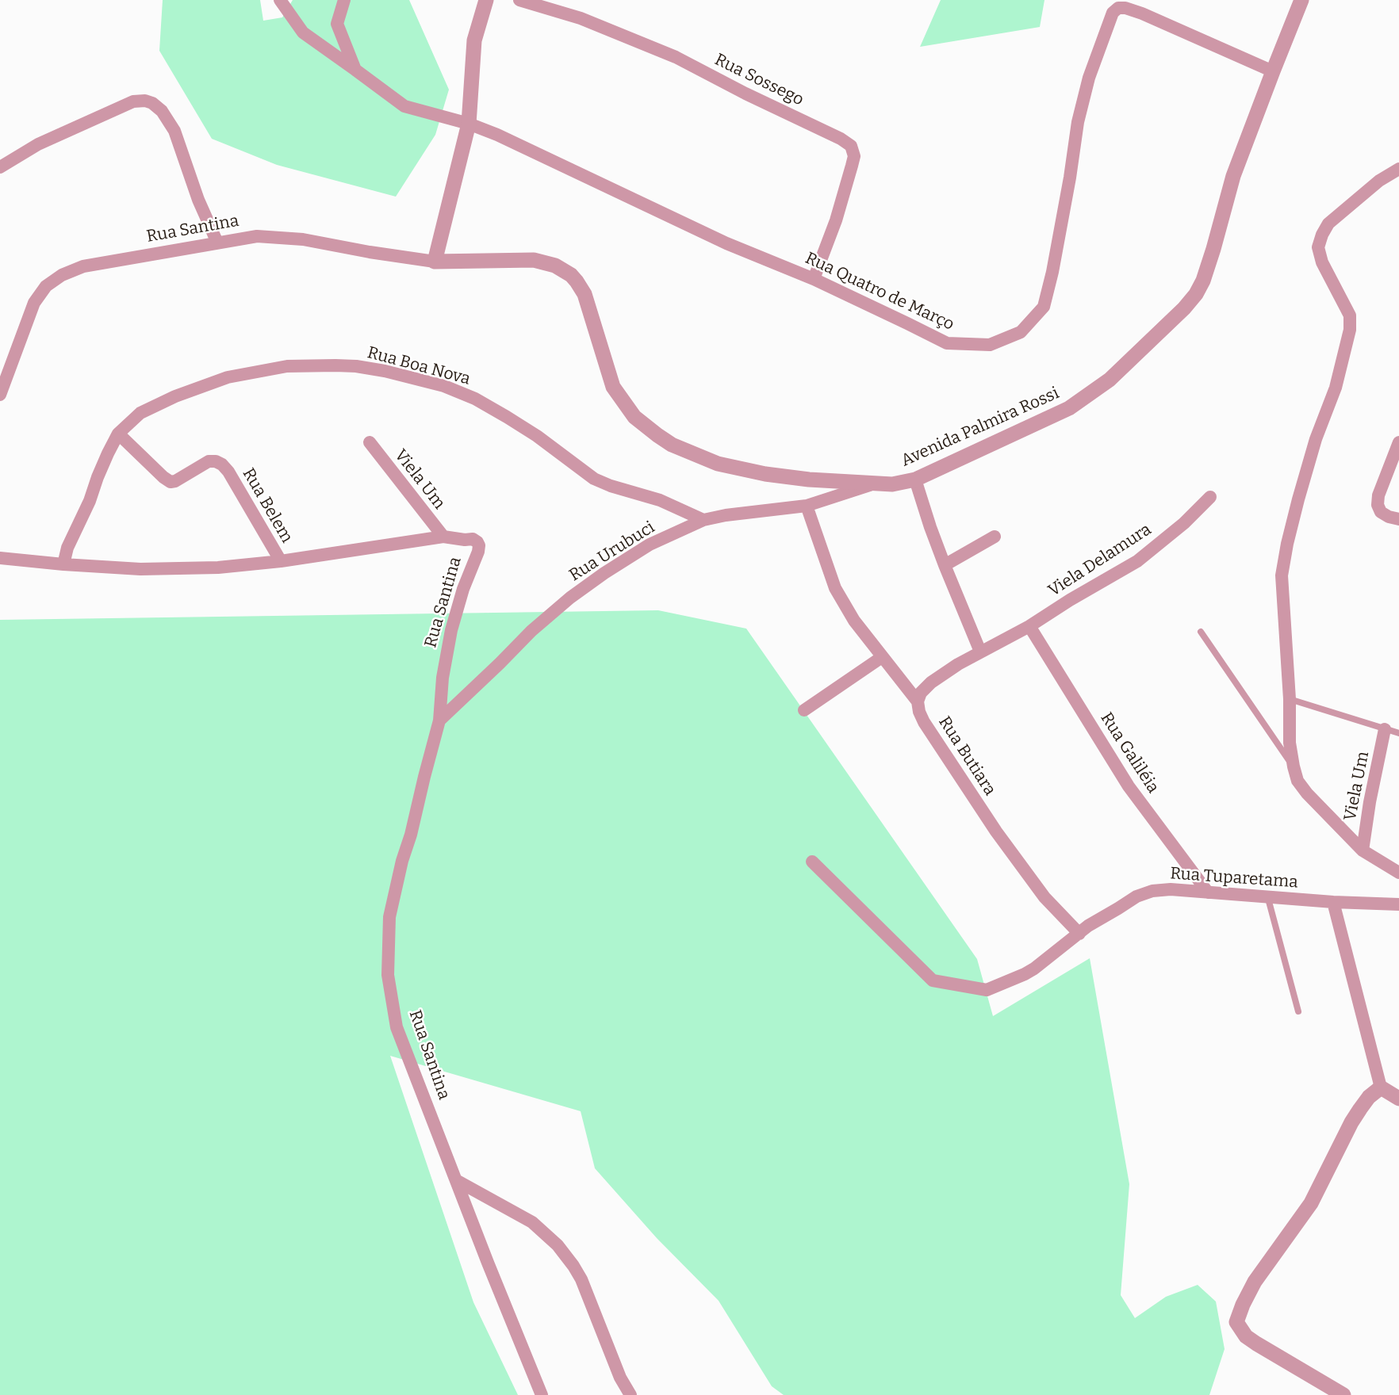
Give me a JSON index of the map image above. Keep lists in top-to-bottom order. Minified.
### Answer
{"streets":{"street":["Rua Sossego","Rua Santina","Rua Quatro de Março","Rua Boa Nova","Avenida Palmira Rossi","Viela Um","Rua Belem","Rua Urubuci","Viela Delamura","Rua Galiléia","Rua Butiara","Rua Tuparetama"]},"crossings":[["Rua Sossego","Rua Quatro de Março"],["Rua Santina","Rua Boa Nova"],["Rua Santina","Avenida Palmira Rossi"],["Rua Santina","Viela Um"],["Rua Santina","Rua Belem"],["Rua Santina","Rua Urubuci"],["Rua Quatro de Março","Avenida Palmira Rossi"],["Rua Boa Nova","Rua Belem"],["Rua Boa Nova","Rua Urubuci"],["Avenida Palmira Rossi","Rua Urubuci"],["Rua Urubuci","Rua Butiara"],["Viela Delamura","Rua Galiléia"],["Rua Galiléia","Rua Tuparetama"],["Rua Butiara","Rua Tuparetama"]]}
